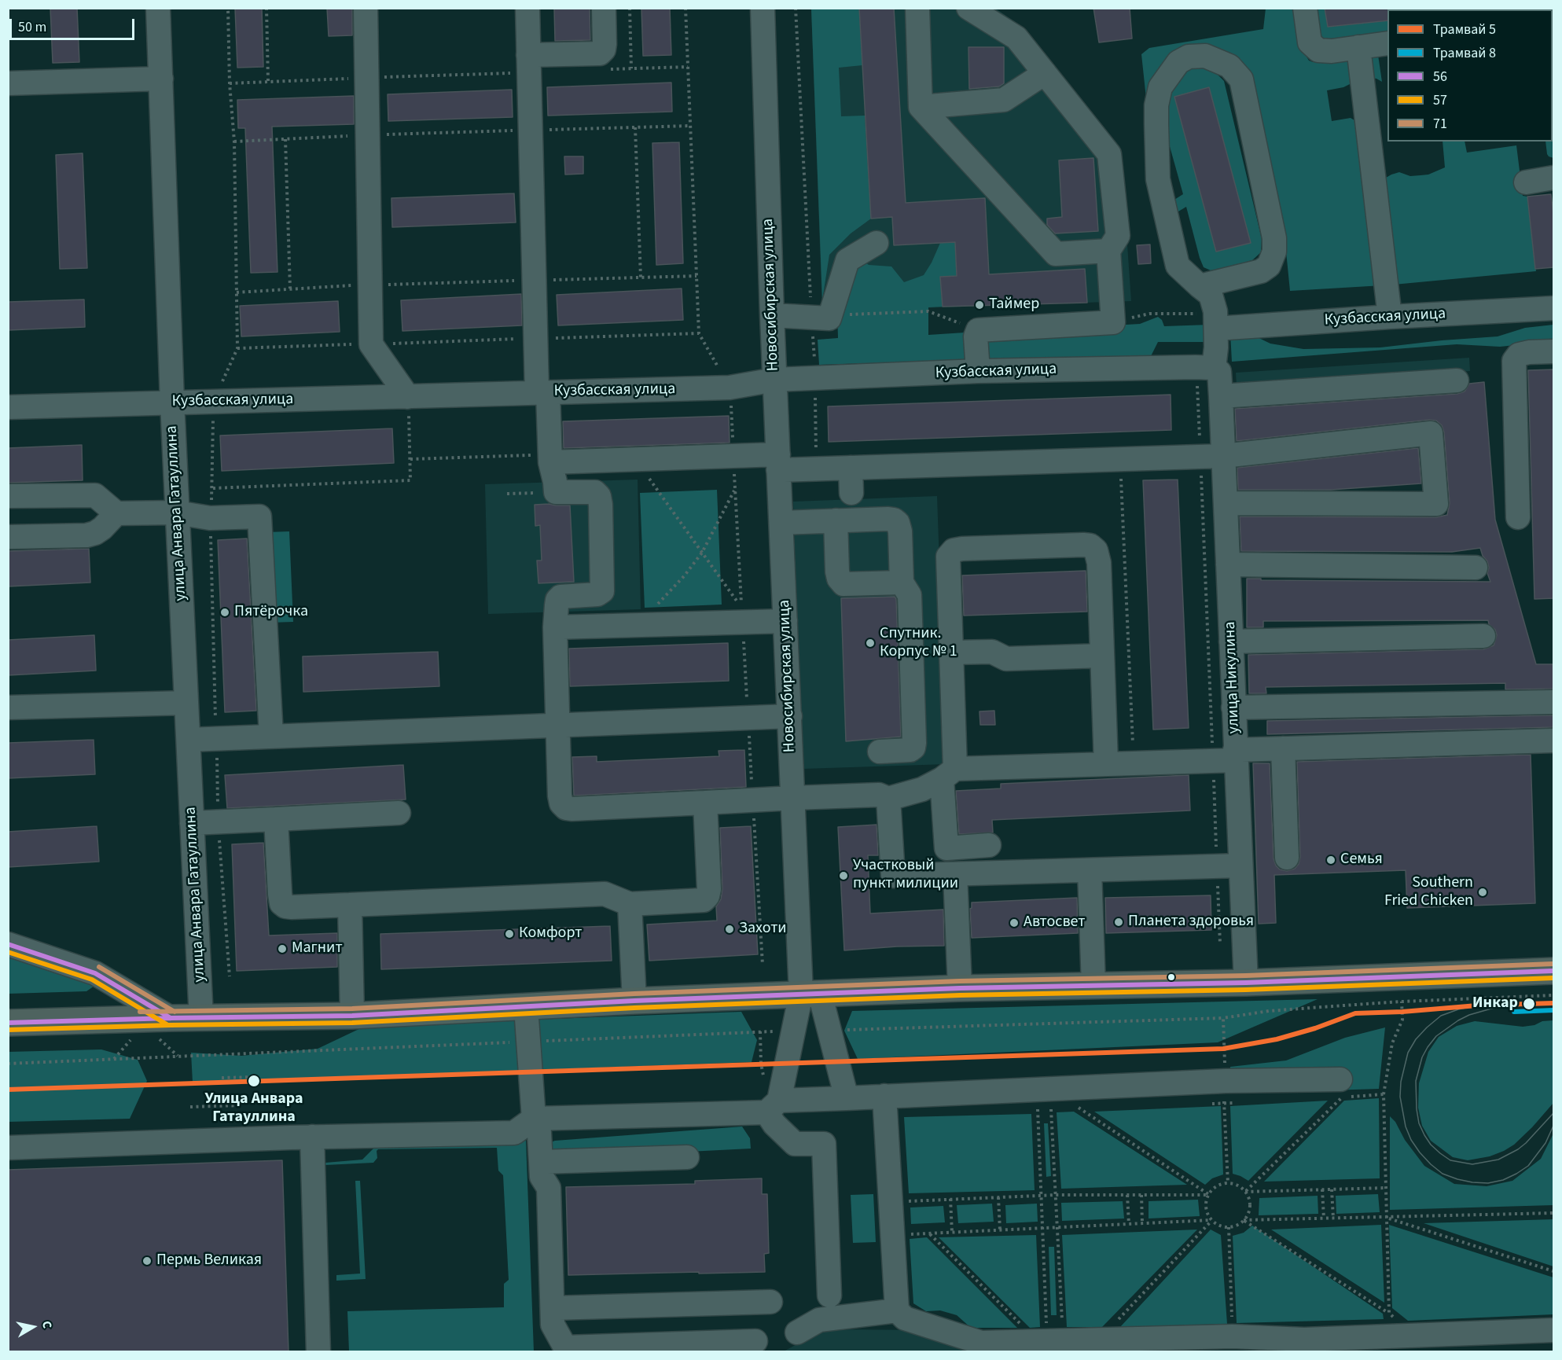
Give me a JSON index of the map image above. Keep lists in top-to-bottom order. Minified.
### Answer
{"streets":{"street":["Новосибирская улица","Кузбасская улица","улица Анвара Гатауллина","улица Никулина"]},"crossings":[["Новосибирская улица","Кузбасская улица"],["Кузбасская улица","улица Анвара Гатауллина"],["Кузбасская улица","улица Никулина"]],"places":["Таймер","Пятёрочка","Спутник. Корпус № 1","Семья","Участковый пункт милиции","Southern Fried Chicken","Планета здоровья","Автосвет","Захоти","Комфорт","Магнит","Инкар","Улица Анвара Гатауллина","Пермь Великая"],"lines":["transit line 56","transit line 57","transit line 71","tram line 5","tram line 8"],"legend":["Трамвай 5","Трамвай 8","56","57","71"],"scale_bar":"50 m","north":"right"}
